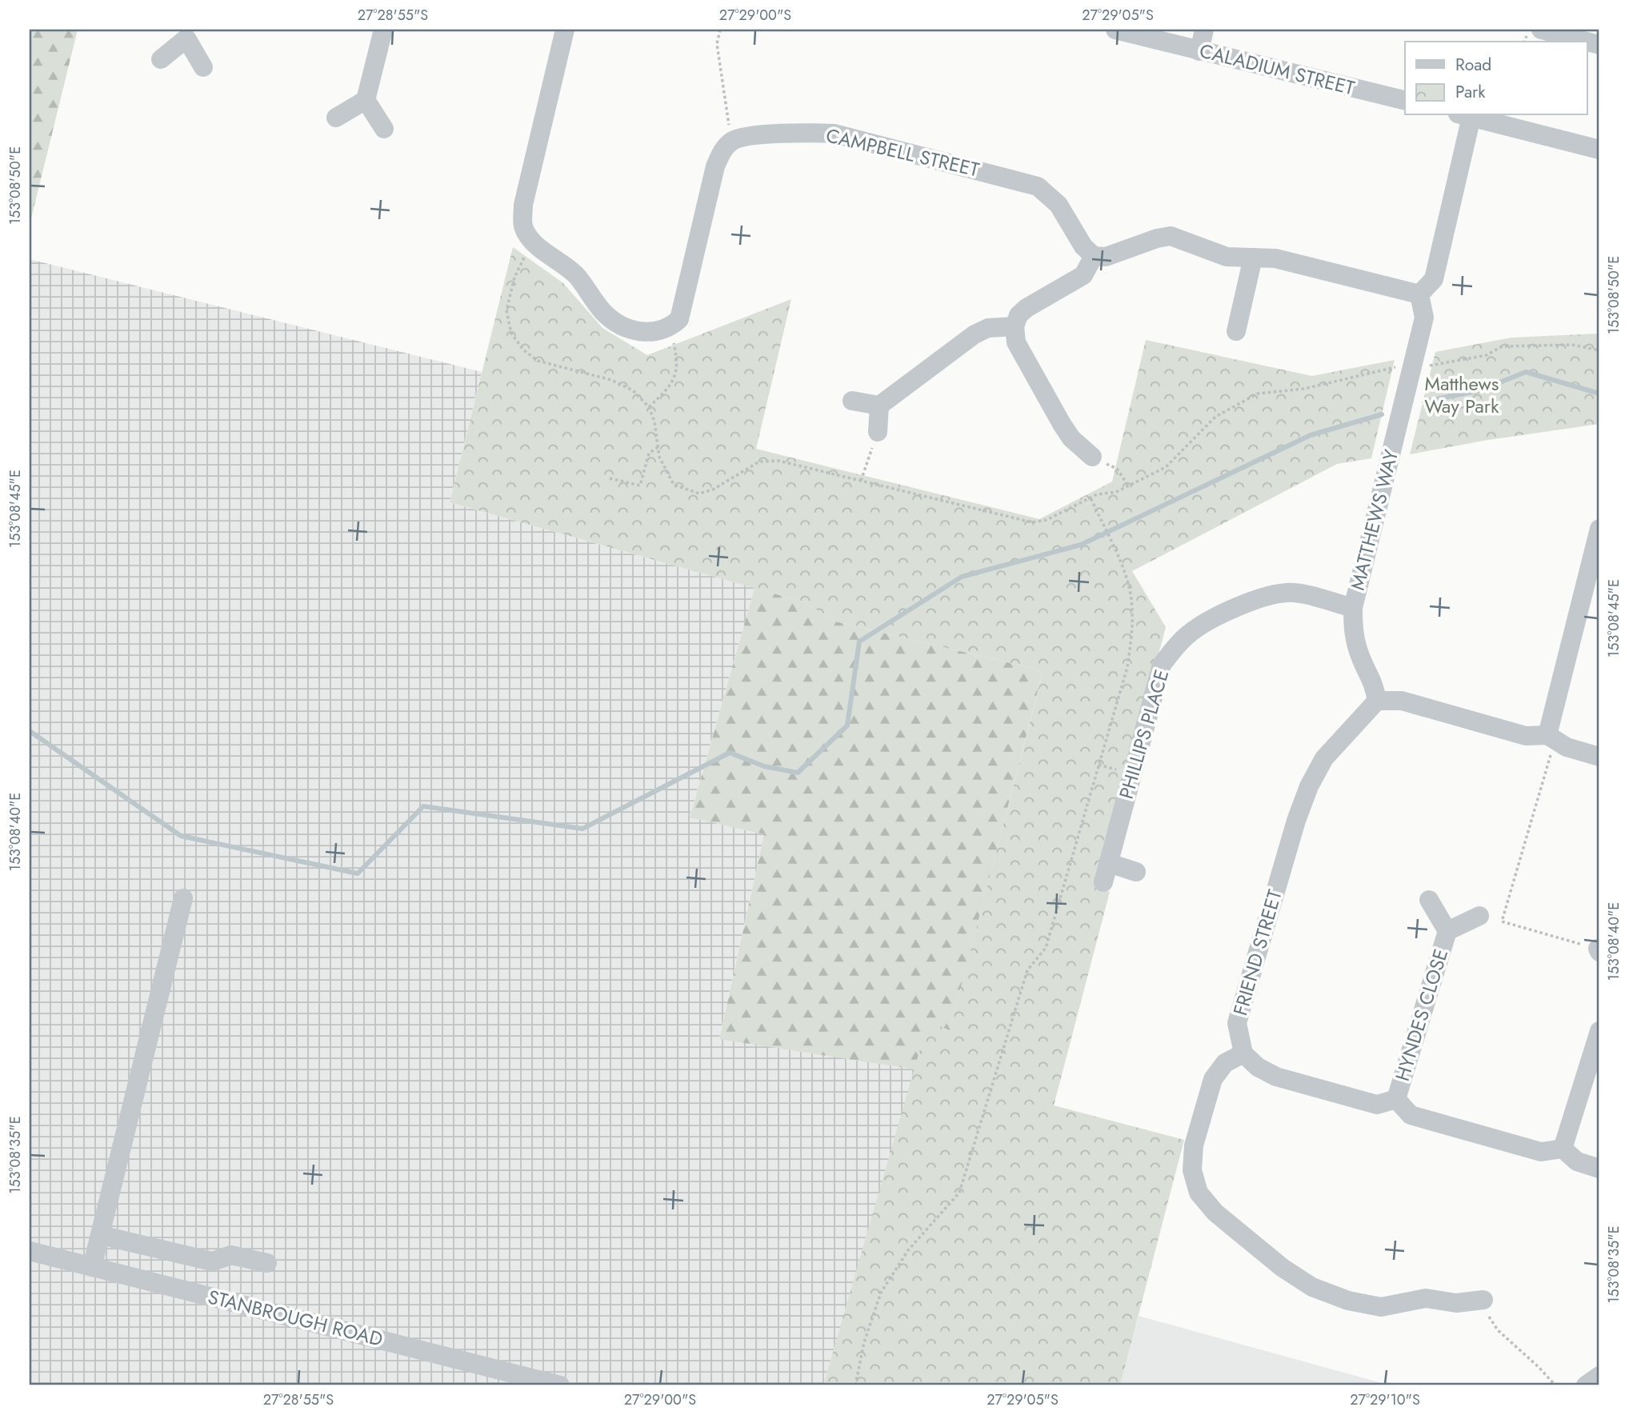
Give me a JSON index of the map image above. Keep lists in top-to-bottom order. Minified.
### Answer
{"streets":{"street":["CALADIUM STREET","CAMPBELL STREET","MATTHEWS WAY","PHILLIPS PLACE","FRIEND STREET","HYNDES CLOSE","STANBROUGH ROAD"]},"crossings":[["MATTHEWS WAY","PHILLIPS PLACE"],["MATTHEWS WAY","FRIEND STREET"]],"parks":["Matthews Way Park"],"legend":["Road","Park"],"coordinates":["27°28'55\"S","27°29'00\"S","27°29'05\"S","153°08'50\"E","153°08'45\"E","153°08'40\"E","153°08'35\"E","27°29'10\"S"]}
